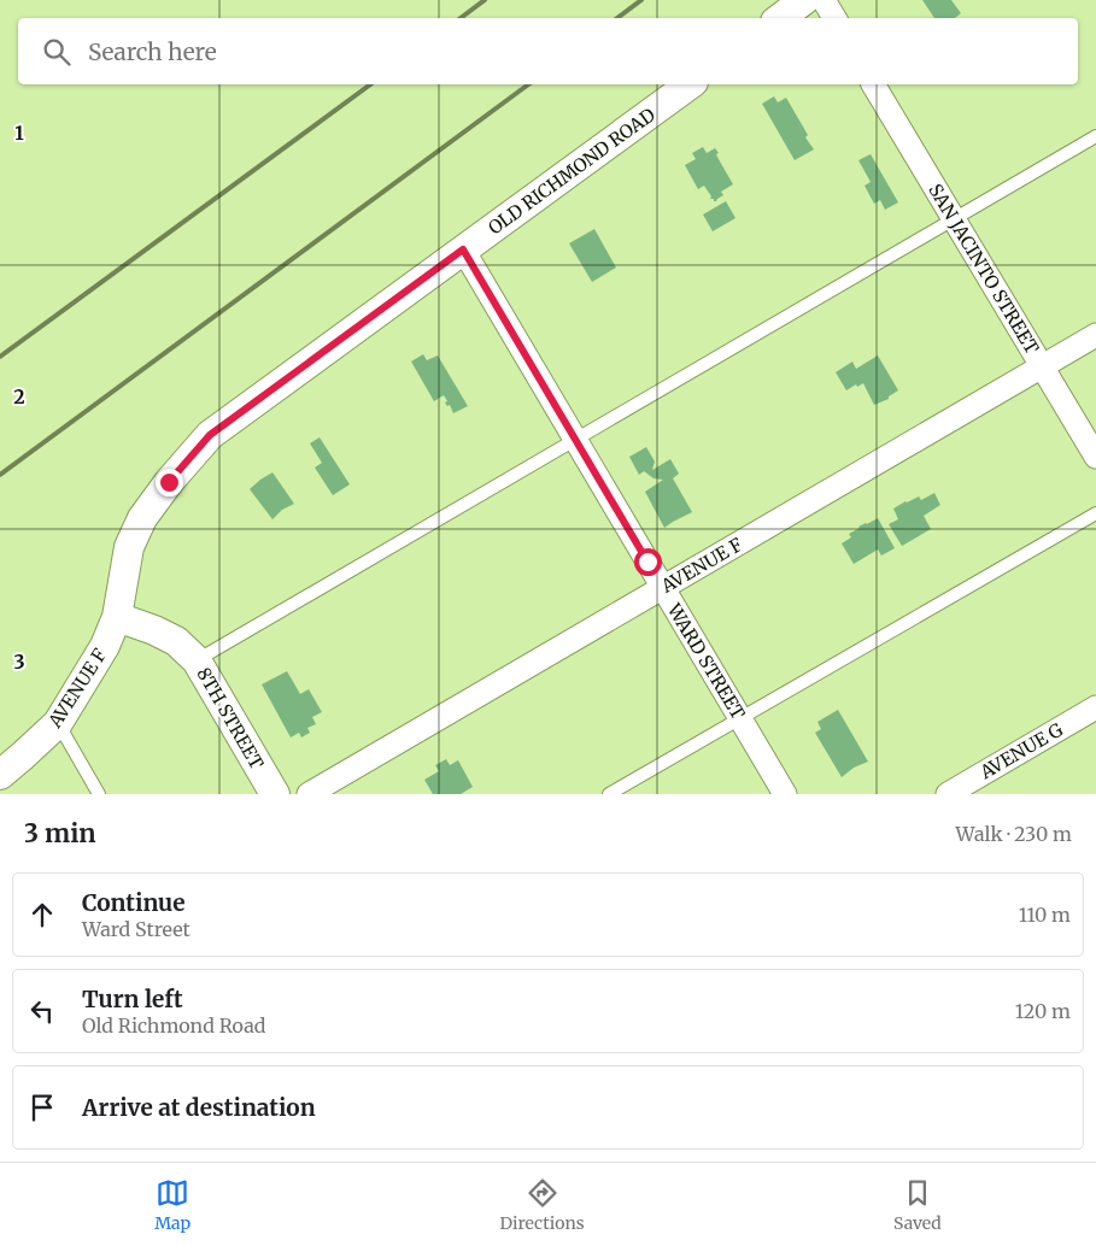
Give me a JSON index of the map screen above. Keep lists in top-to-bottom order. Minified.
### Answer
{"streets":{"street":["OLD RICHMOND ROAD","SAN JACINTO STREET","AVENUE F","WARD STREET","8TH STREET","AVENUE G"]},"crossings":[["OLD RICHMOND ROAD","AVENUE F"],["OLD RICHMOND ROAD","WARD STREET"],["OLD RICHMOND ROAD","8TH STREET"],["SAN JACINTO STREET","AVENUE F"],["AVENUE F","WARD STREET"],["AVENUE F","8TH STREET"]],"page":{"search":"Search here","heading":["3 min","Walk · 230 m"],"list":[["Continue","Ward Street","110 m"],["Turn left","Old Richmond Road","120 m"],"Arrive at destination"],"nav":["Map","Directions","Saved"]},"grid":{"rows":["1","2","3"]}}
